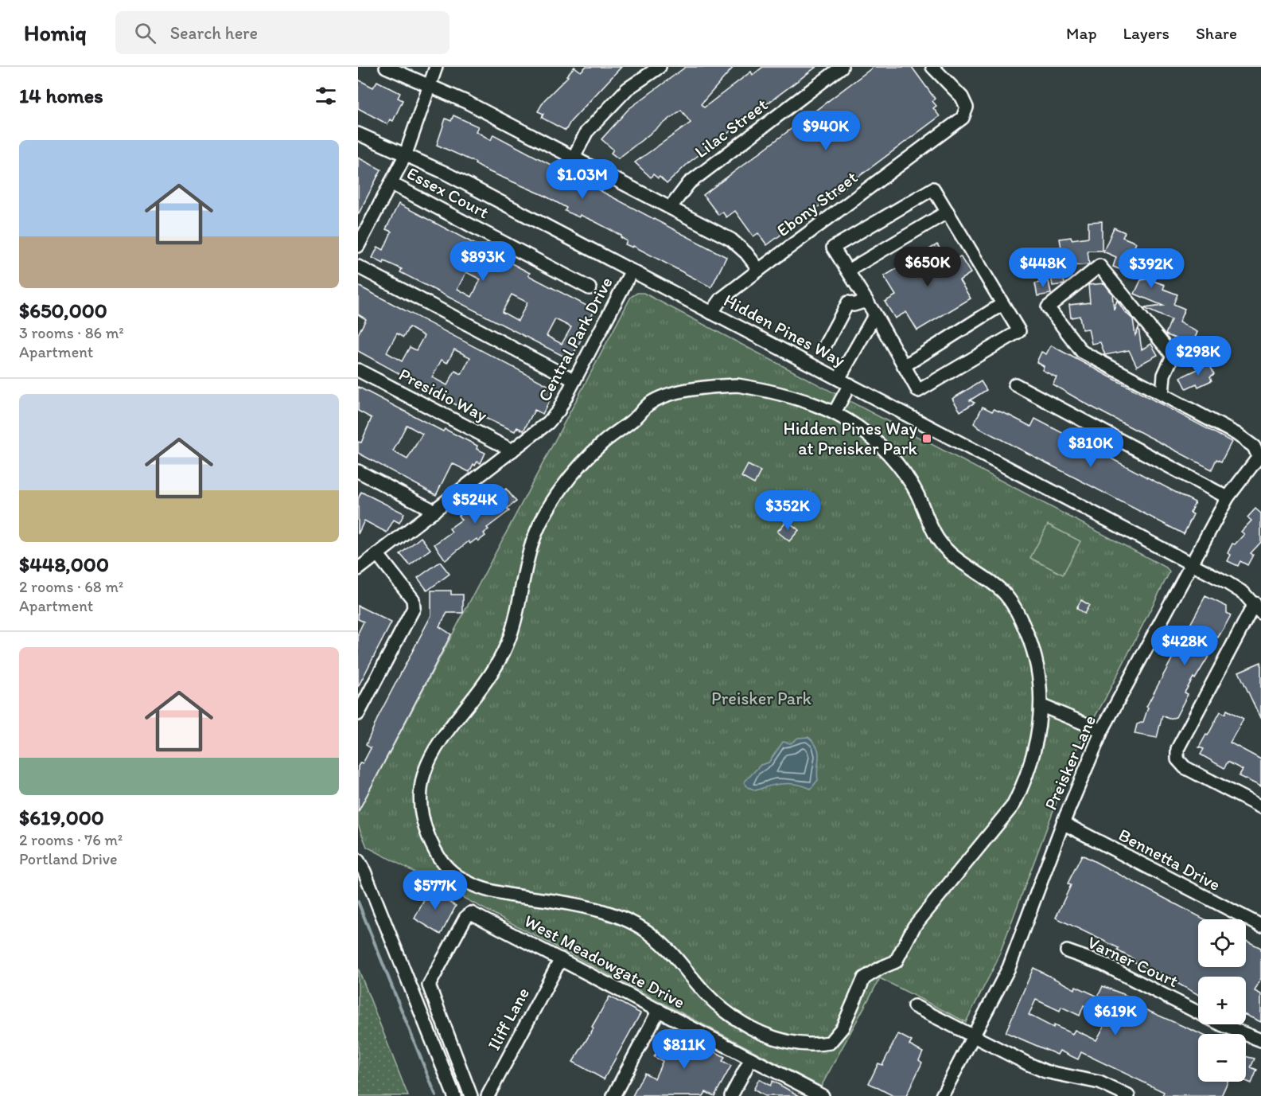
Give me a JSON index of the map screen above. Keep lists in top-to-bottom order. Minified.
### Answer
{"streets":{"street":["Lilac Street","Essex Court","Ebony Street","Hidden Pines Way","Central Park Drive","Presidio Way","Preisker Lane","Bennetta Drive","West Meadowgate Drive","Varner Court","Iliff Lane"]},"crossings":[["Ebony Street","Hidden Pines Way"],["Hidden Pines Way","Central Park Drive"],["Hidden Pines Way","Preisker Lane"],["Central Park Drive","Presidio Way"],["Preisker Lane","Bennetta Drive"],["West Meadowgate Drive","Iliff Lane"]],"parks":["Preisker Park"],"places":{"transit":["Hidden Pines Way at Preisker Park"]},"page":{"header":"Homiq","search":"Search here","nav":["Map","Layers","Share"],"heading":"14 homes","price":["$940K","$1.03M","$893K","$650K","$448K","$392K","$298K","$810K","$524K","$352K","$428K","$577K","$619K","$811K"],"list":[{"name":"$650,000","note":"3 rooms · 86 m² · Apartment"},{"name":"$448,000","note":"2 rooms · 68 m² · Apartment"},{"name":"$619,000","note":"2 rooms · 76 m² · Portland Drive"}],"map_buttons":["+","−"]}}
